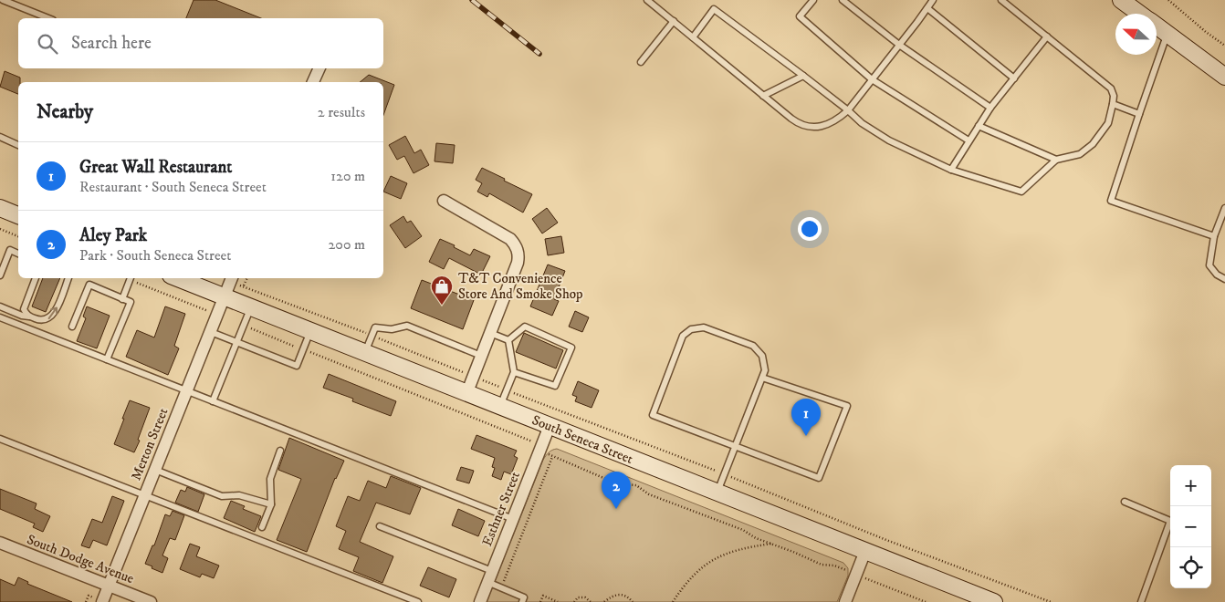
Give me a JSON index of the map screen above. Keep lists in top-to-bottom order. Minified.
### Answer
{"streets":{"street":["South Seneca Street","Merton Street","Esthner Street","South Dodge Avenue"]},"crossings":[["South Seneca Street","Merton Street"],["South Seneca Street","Esthner Street"],["Merton Street","South Dodge Avenue"]],"places":{"shop":["T&T Convenience Store And Smoke Shop"]},"north":"left","page":{"search":"Search here","heading":["Nearby","2 results"],"list":[{"mark":"1","name":"Great Wall Restaurant","note":"Restaurant · South Seneca Street","value":"120 m"},{"mark":"2","name":"Aley Park","note":"Park · South Seneca Street","value":"200 m"}],"pins":["1","2"],"map_buttons":["+","−"]}}
